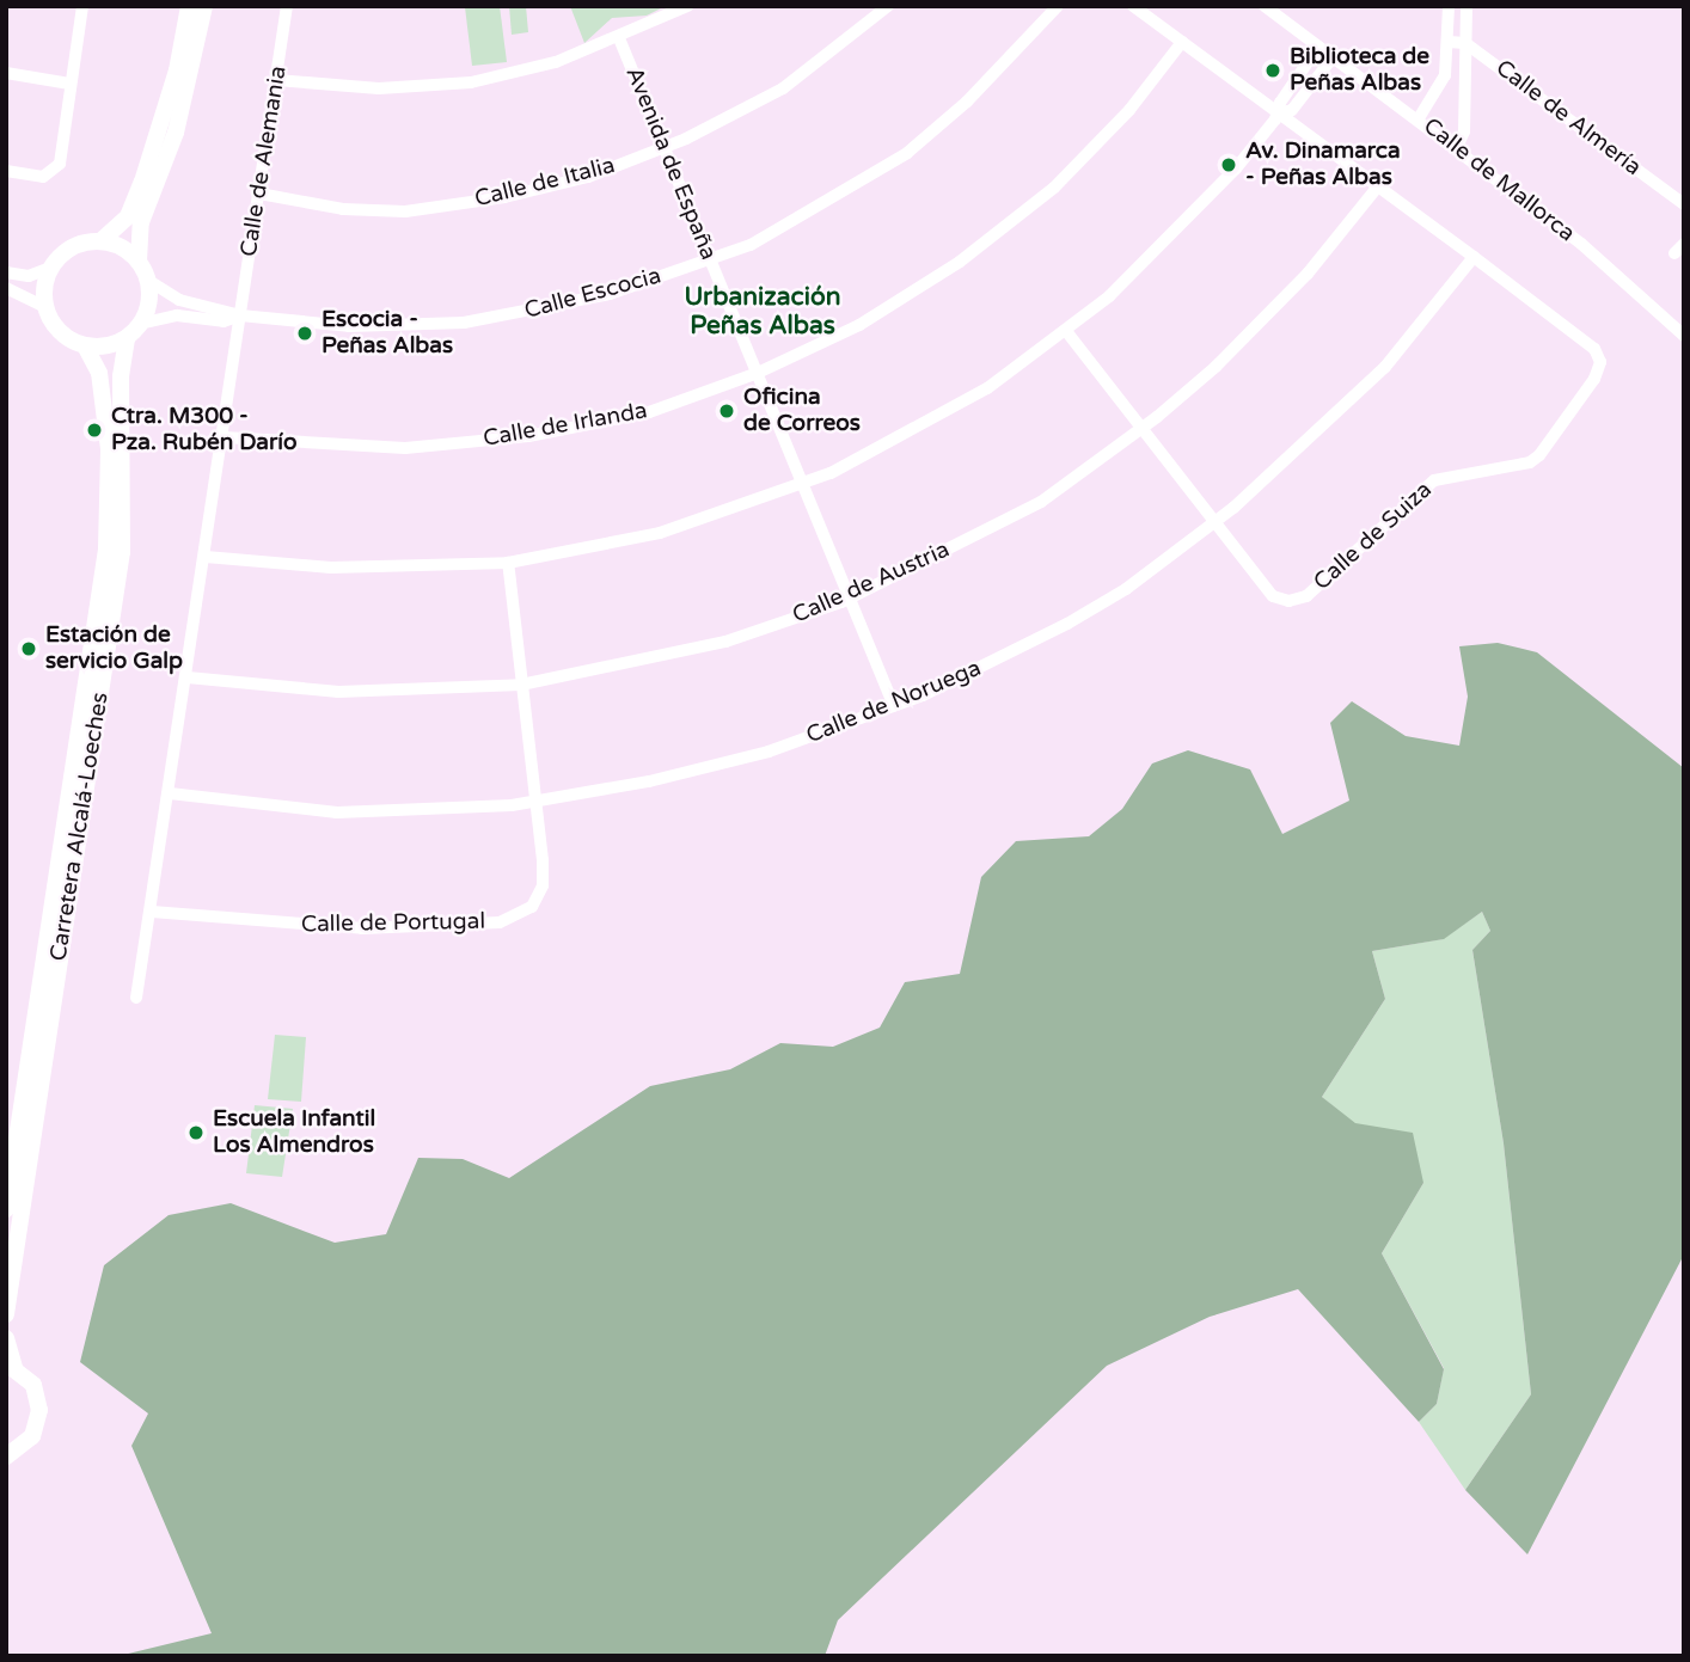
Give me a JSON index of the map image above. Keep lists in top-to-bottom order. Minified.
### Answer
{"streets":{"main road":["Carretera Alcalá-Loeches"],"street":["Calle de Almería","Calle de Alemania","Avenida de España","Calle de Mallorca","Calle de Italia","Calle Escocia","Calle de Irlanda","Calle de Suiza","Calle de Austria","Calle de Noruega","Calle de Portugal"]},"crossings":[["Calle de Alemania","Calle de Italia"],["Calle de Alemania","Calle Escocia"],["Avenida de España","Calle de Italia"],["Avenida de España","Calle Escocia"],["Avenida de España","Calle de Irlanda"],["Avenida de España","Calle de Austria"],["Avenida de España","Calle de Noruega"],["Calle Escocia","Carretera Alcalá-Loeches"],["Calle de Suiza","Calle de Austria"],["Calle de Suiza","Calle de Noruega"],["Calle de Austria","Calle de Portugal"],["Calle de Noruega","Calle de Portugal"]],"districts":["Urbanización Peñas Albas"],"places":["Biblioteca de Peñas Albas","Av. Dinamarca - Peñas Albas","Escocia - Peñas Albas","Oficina de Correos","Ctra. M300 - Pza. Rubén Darío","Estación de servicio Galp","Escuela Infantil Los Almendros"]}
